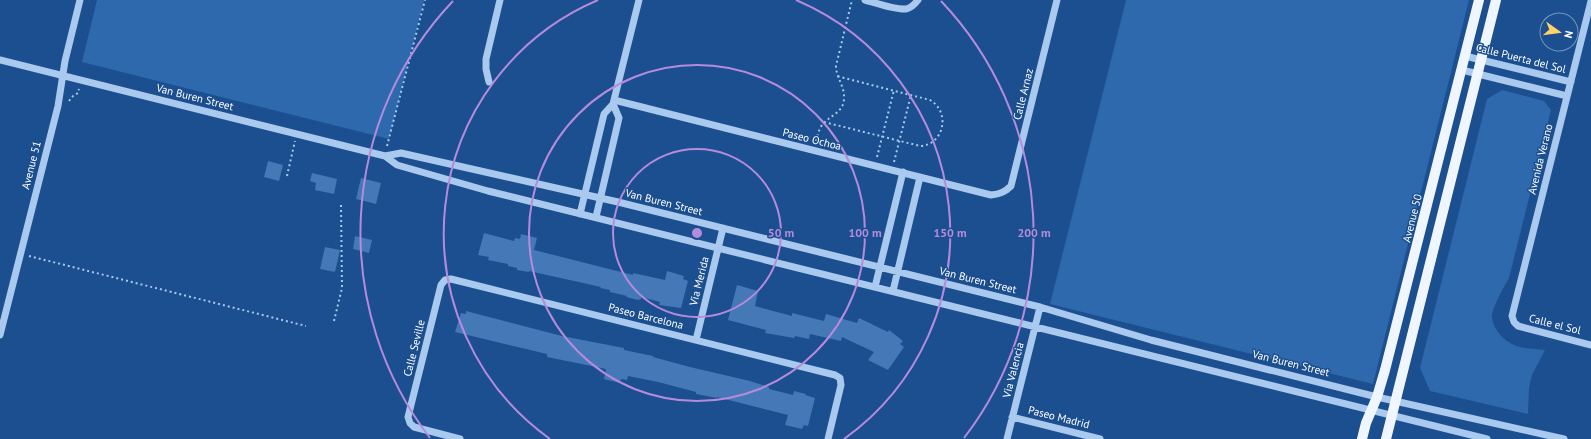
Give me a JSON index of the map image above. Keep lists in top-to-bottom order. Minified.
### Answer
{"streets":{"main road":["Avenue 50"],"street":["Calle Puerta del Sol","Calle Arnaz","Van Buren Street","Paseo Ochoa","Avenida Verano","Avenue 51","Via Merida","Paseo Barcelona","Calle el Sol","Calle Seville","Via Valencia","Paseo Madrid"]},"crossings":[["Calle Puerta del Sol","Avenida Verano"],["Calle Puerta del Sol","Avenue 50"],["Calle Arnaz","Paseo Ochoa"],["Van Buren Street","Avenue 51"],["Van Buren Street","Avenue 50"],["Van Buren Street","Via Merida"],["Van Buren Street","Via Valencia"],["Avenida Verano","Calle el Sol"],["Via Merida","Paseo Barcelona"],["Paseo Barcelona","Calle Seville"],["Via Valencia","Paseo Madrid"]],"north":"right","rings":["50 m","100 m","150 m","200 m"]}
